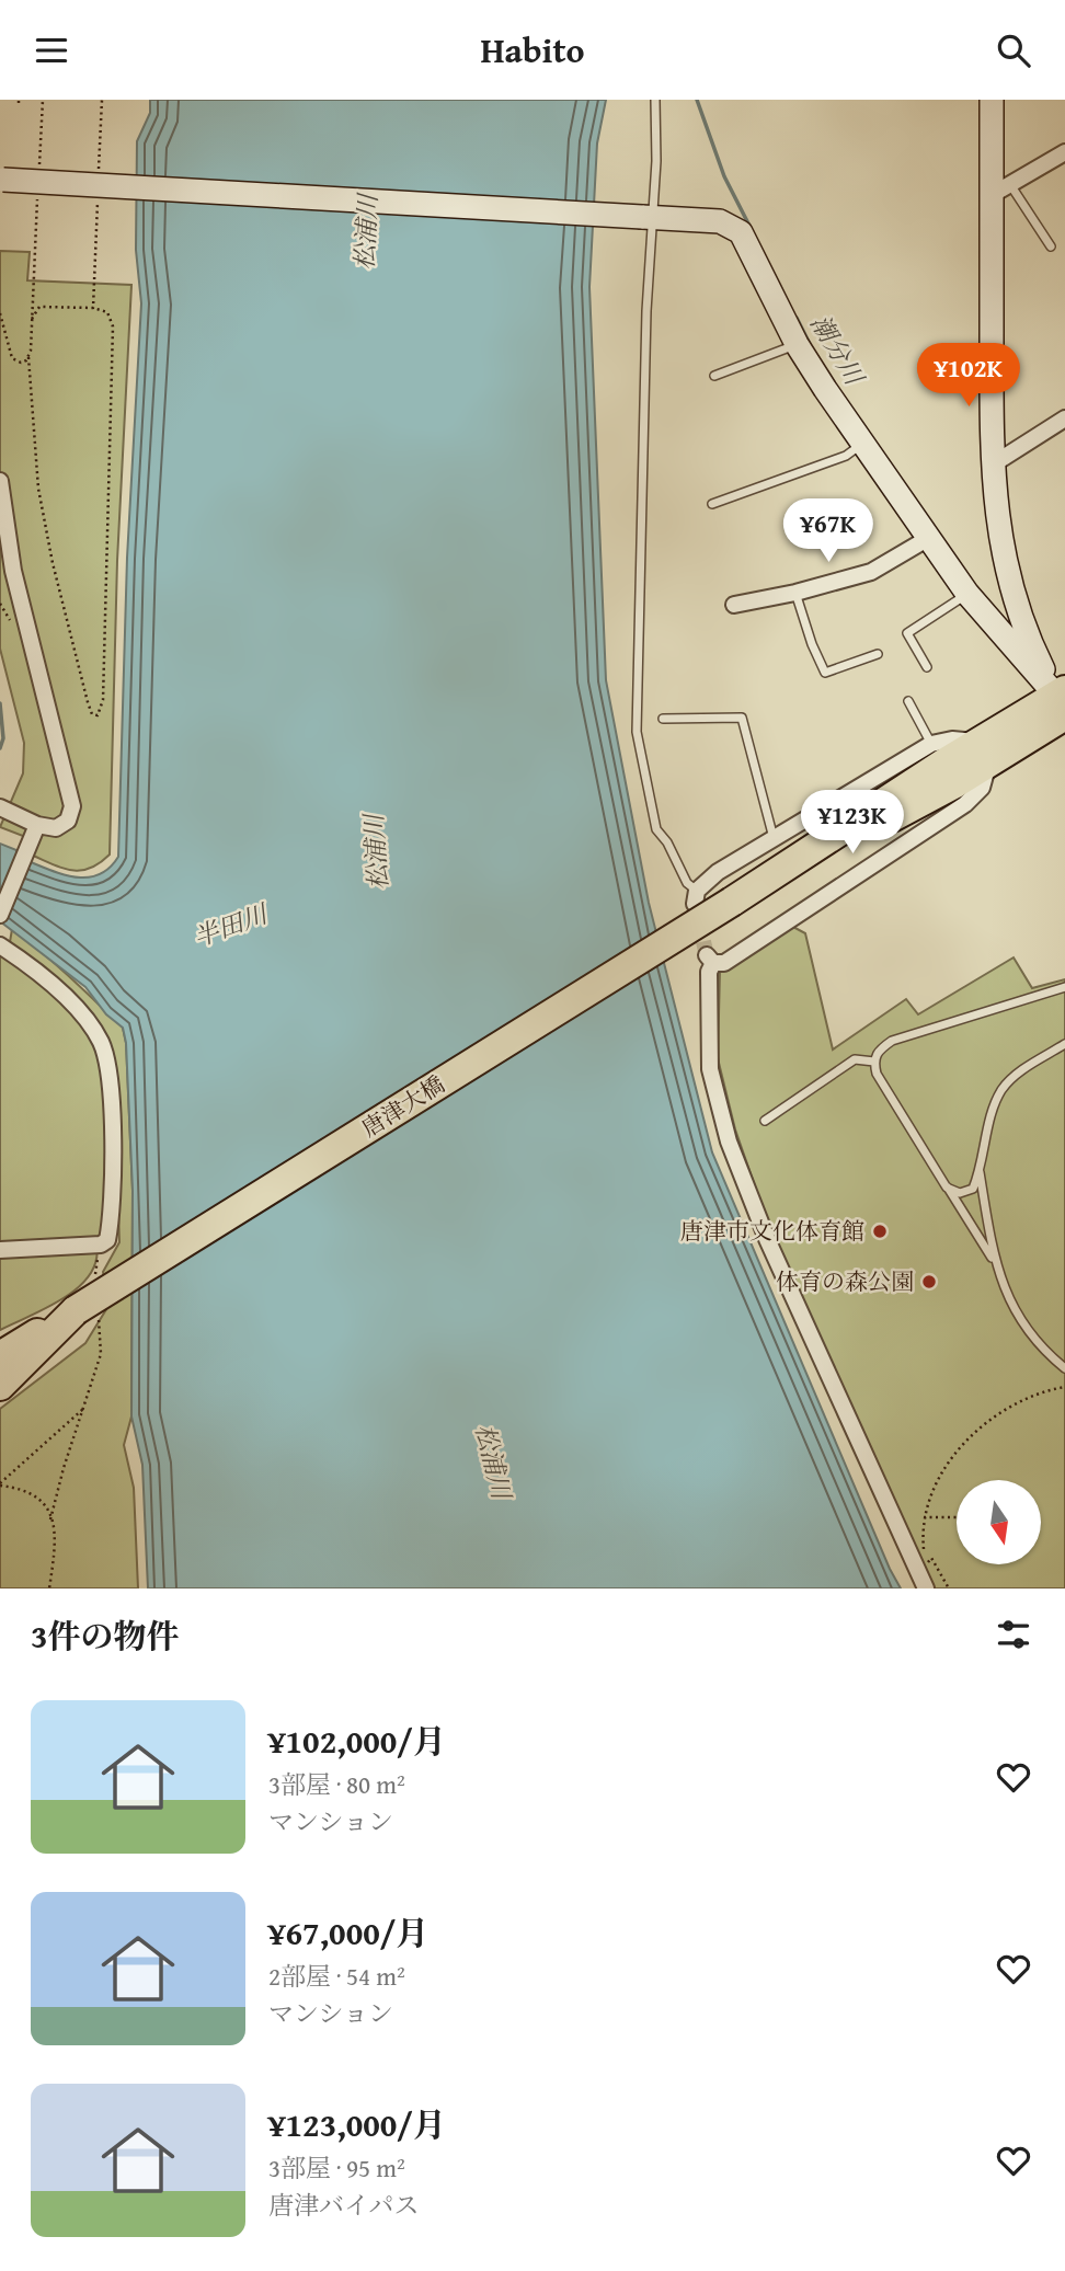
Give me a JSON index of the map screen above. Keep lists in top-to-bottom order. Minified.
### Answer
{"streets":{"highway":["唐津大橋"]},"water":["松浦川","潮分川","半田川"],"places":["唐津市文化体育館","体育の森公園"],"north":"bottom","page":{"header":"Habito","price":["¥102K","¥67K","¥123K"],"heading":"3件の物件","list":[{"name":"¥102,000/月","note":"3部屋 · 80 m² · マンション"},{"name":"¥67,000/月","note":"2部屋 · 54 m² · マンション"},{"name":"¥123,000/月","note":"3部屋 · 95 m² · 唐津バイパス"}]}}
